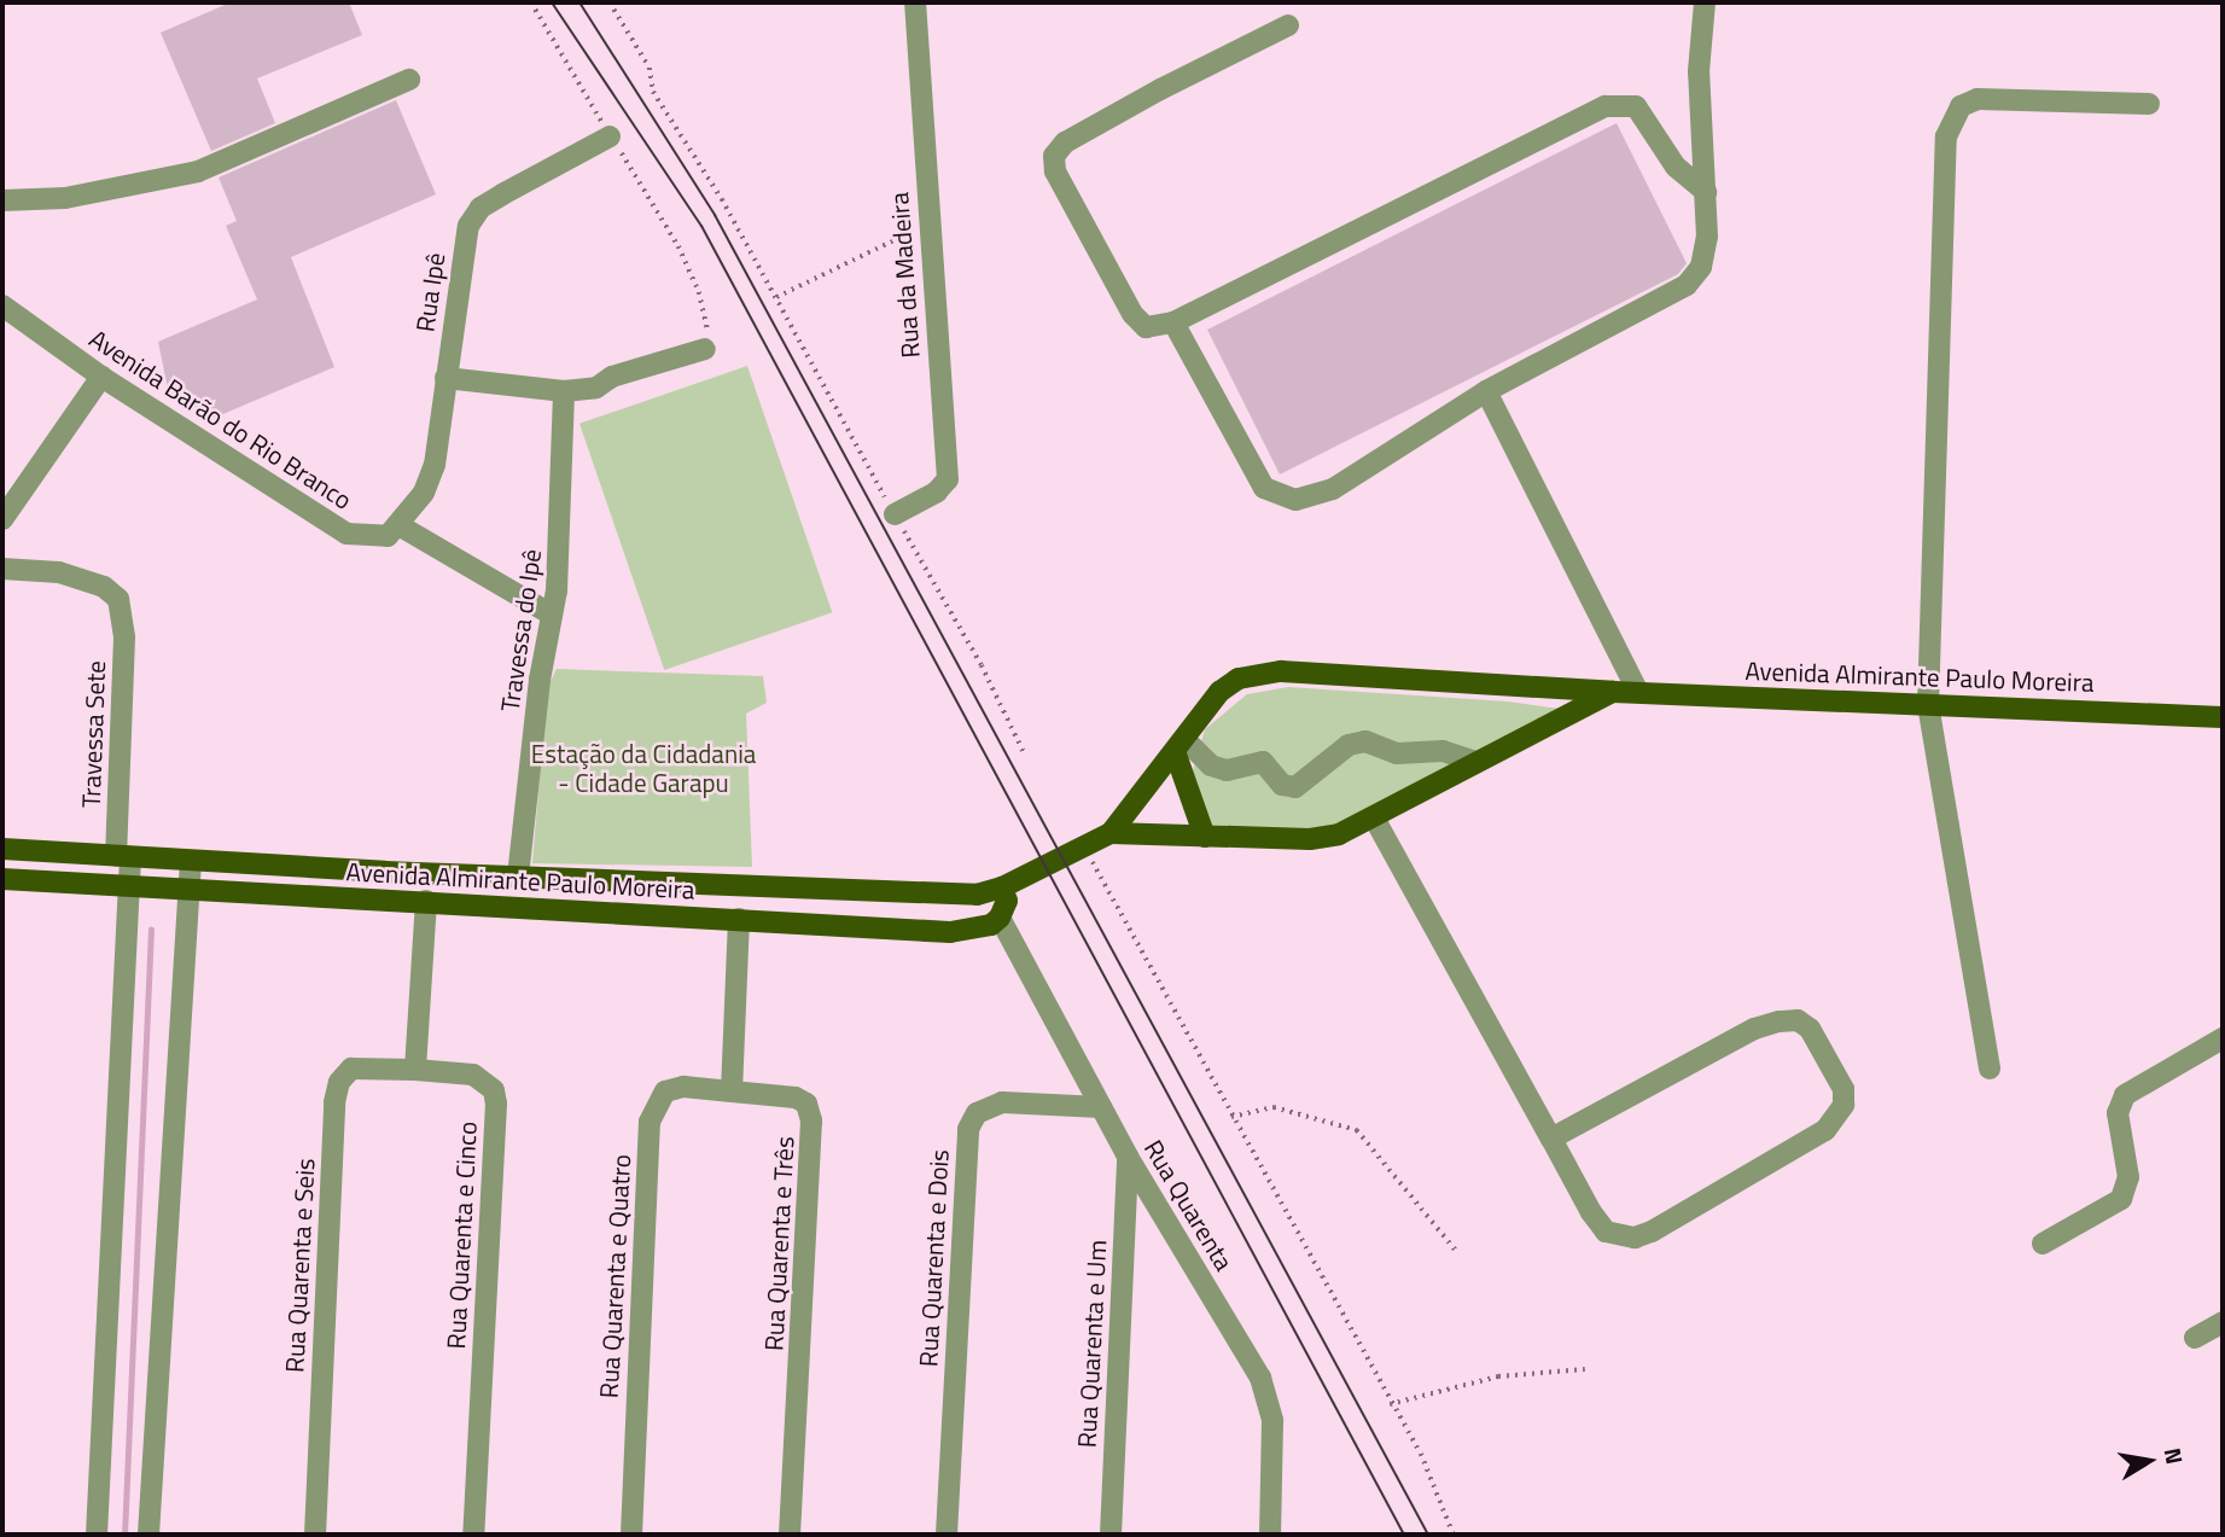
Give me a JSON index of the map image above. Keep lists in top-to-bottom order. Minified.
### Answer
{"streets":{"main road":["Avenida Almirante Paulo Moreira"],"street":["Rua da Madeira","Rua Ipê","Avenida Barão do Rio Branco","Travessa do Ipê","Travessa Sete","Rua Quarenta","Rua Quarenta e Cinco","Rua Quarenta e Três","Rua Quarenta e Dois","Rua Quarenta e Seis","Rua Quarenta e Quatro","Rua Quarenta e Um"]},"crossings":[["Rua Ipê","Avenida Barão do Rio Branco"],["Travessa do Ipê","Avenida Almirante Paulo Moreira"],["Avenida Almirante Paulo Moreira","Travessa Sete"],["Avenida Almirante Paulo Moreira","Rua Quarenta"],["Rua Quarenta","Rua Quarenta e Dois"],["Rua Quarenta","Rua Quarenta e Um"],["Rua Quarenta e Cinco","Rua Quarenta e Seis"],["Rua Quarenta e Três","Rua Quarenta e Quatro"]],"parks":["Estação da Cidadania - Cidade Garapu"],"north":"right"}
